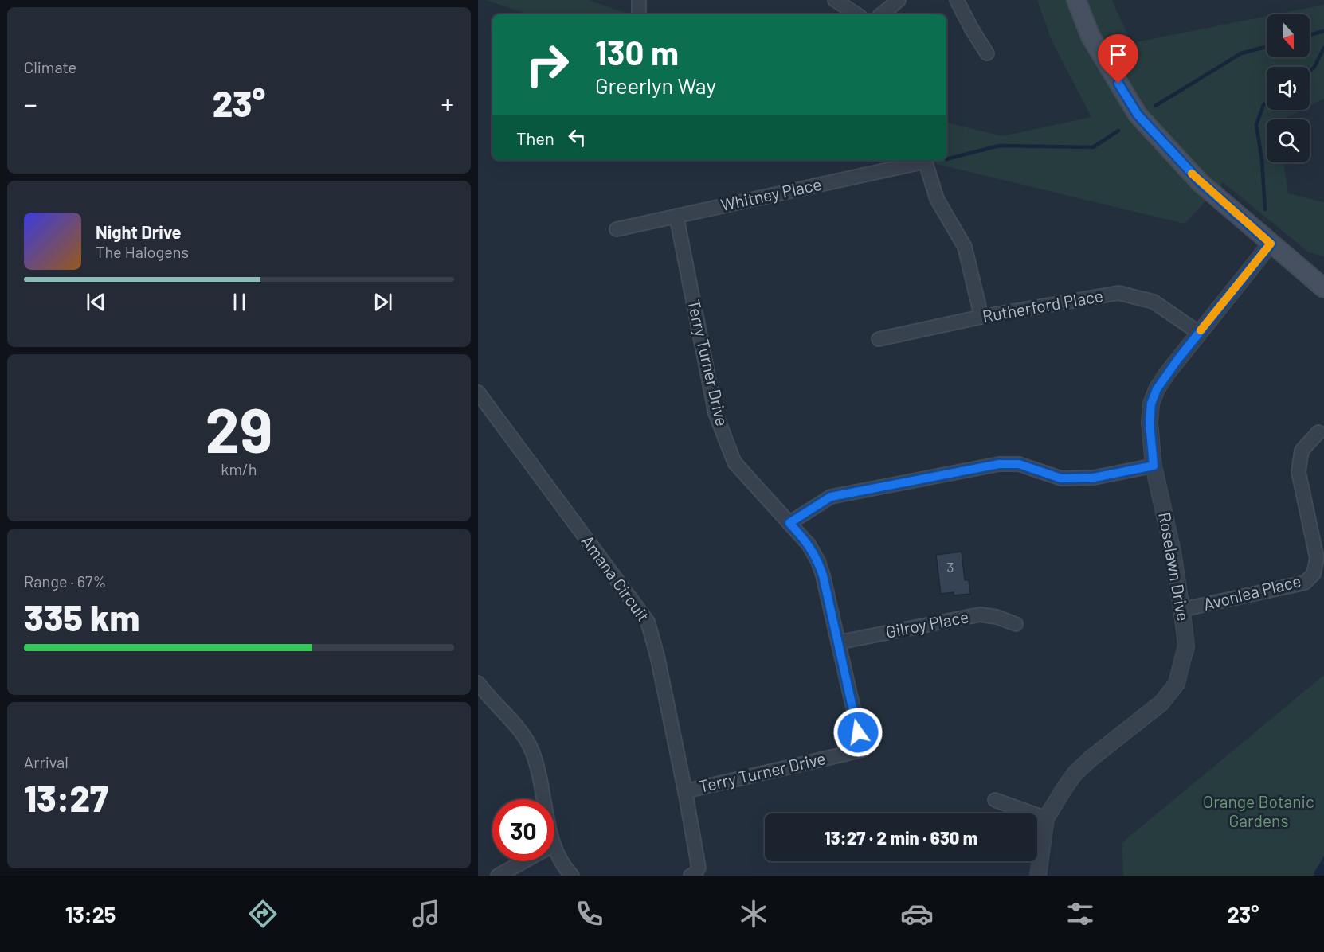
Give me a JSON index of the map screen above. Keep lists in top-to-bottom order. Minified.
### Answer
{"streets":{"street":["Whitney Place","Rutherford Place","Terry Turner Drive","Roselawn Drive","Amana Circuit","Avonlea Place","Gilroy Place"]},"crossings":[["Whitney Place","Terry Turner Drive"],["Rutherford Place","Roselawn Drive"],["Terry Turner Drive","Amana Circuit"],["Terry Turner Drive","Gilroy Place"],["Roselawn Drive","Avonlea Place"]],"parks":["Orange Botanic Gardens"],"house_numbers":["3"],"north":"bottom","page":{"tile":["Climate",["29","km/h"],["Range · 67%","335 km"],["Arrival","13:27"]],"turn":["130 m","Greerlyn Way"],"heat":["−","23°","+"],"then":"Then","song":["Night Drive","The Halogens"],"limit":"30","trip":"13:27 · 2 min · 630 m","tabs":["13:25","23°"]}}
